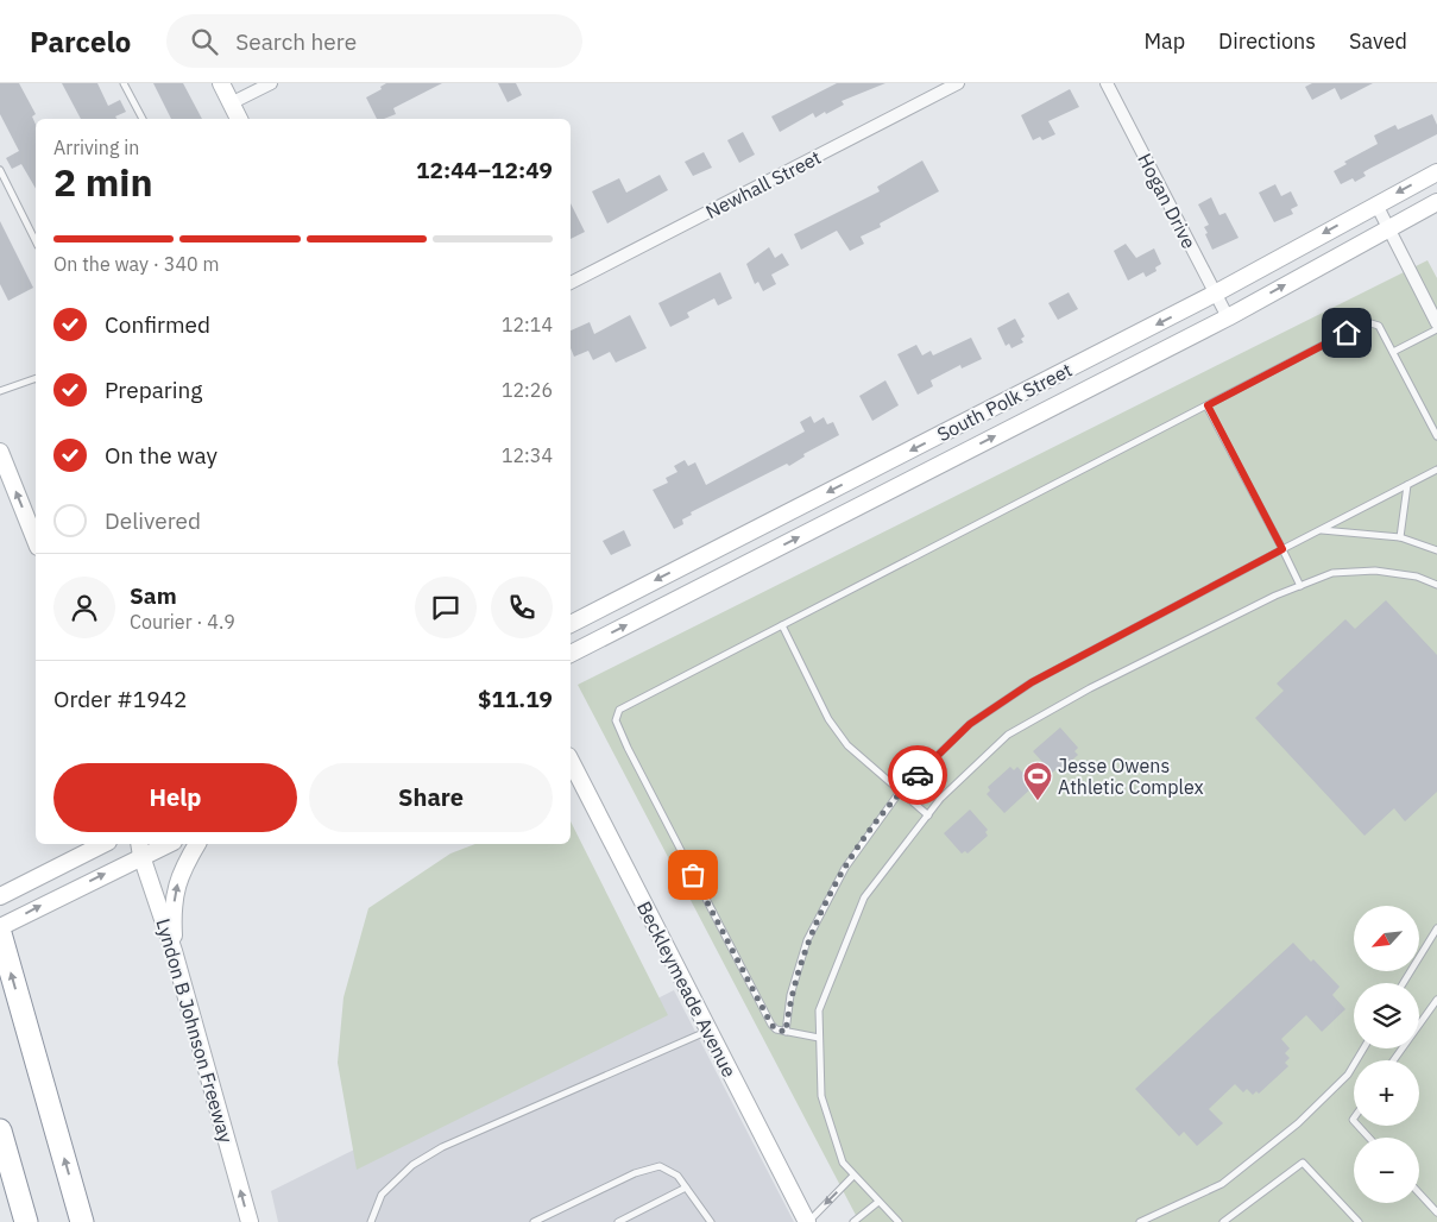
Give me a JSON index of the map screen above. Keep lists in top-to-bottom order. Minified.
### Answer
{"streets":{"main road":["South Polk Street","Beckleymeade Avenue","Lyndon B Johnson Freeway"],"street":["Newhall Street","Hogan Drive"]},"crossings":[["Hogan Drive","South Polk Street"]],"one_way":["Lyndon B Johnson Freeway"],"places":{"sports":["Jesse Owens Athletic Complex"]},"north":"bottom left","page":{"header":"Parcelo","search":"Search here","nav":["Map","Directions","Saved"],"heading":["2 min","Arriving in","12:44–12:49"],"panel":["Sam","Courier · 4.9","Order #1942","$11.19"],"bar":"On the way · 340 m","list":[["Confirmed","12:14"],["Preparing","12:26"],["On the way","12:34"],"Delivered"],"buttons":["Help","Share"],"map_buttons":["+","−"]}}
